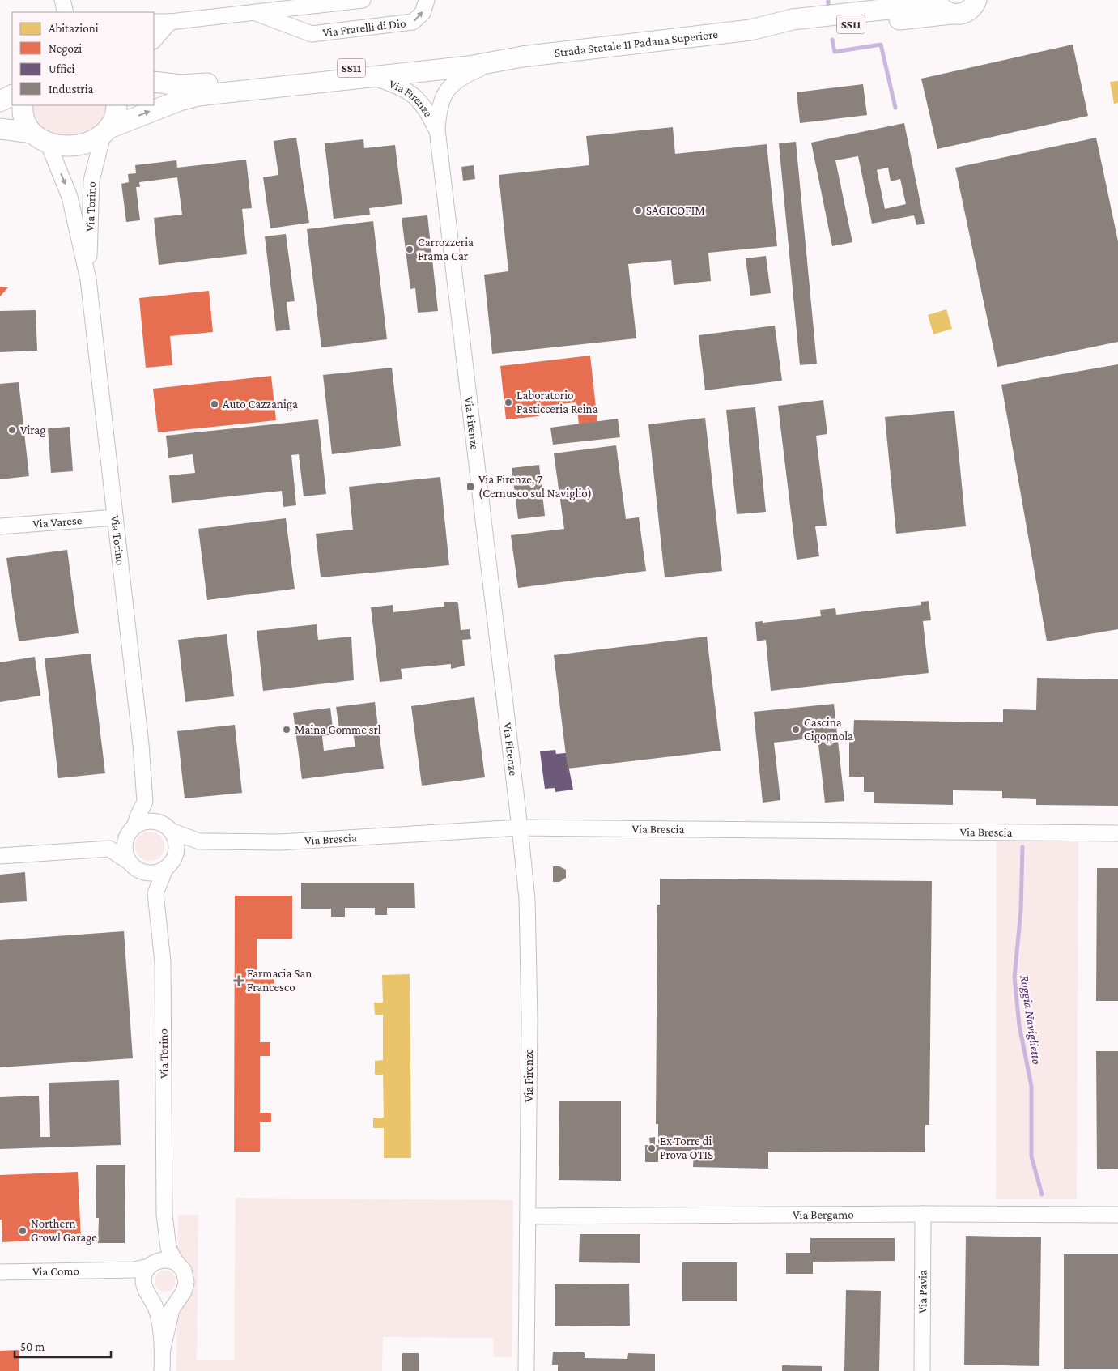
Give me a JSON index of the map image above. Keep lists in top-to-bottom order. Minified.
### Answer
{"streets":{"main road":["SS11","Strada Statale 11 Padana Superiore"],"street":["Via Fratelli di Dio","Via Firenze","Via Torino","Via Varese","Via Brescia","Via Bergamo","Via Como","Via Pavia"]},"crossings":[["Strada Statale 11 Padana Superiore","Via Firenze"],["Strada Statale 11 Padana Superiore","Via Torino"],["Via Firenze","Via Brescia"],["Via Firenze","Via Bergamo"],["Via Torino","Via Varese"],["Via Torino","Via Brescia"],["Via Torino","Via Como"],["Via Bergamo","Via Pavia"]],"water":["Roggia Naviglietto"],"places":{"other":["SAGICOFIM","Carrozzeria Frama Car","Laboratorio Pasticceria Reina","Auto Cazzaniga","Virag","Maina Gomme srl","Cascina Cigognola","Ex Torre di Prova OTIS","Northern Growl Garage"],"transit":["Via Firenze, 7 (Cernusco sul Naviglio)"],"health":["Farmacia San Francesco"]},"legend":["Abitazioni","Negozi","Uffici","Industria"],"scale_bar":"50 m"}
